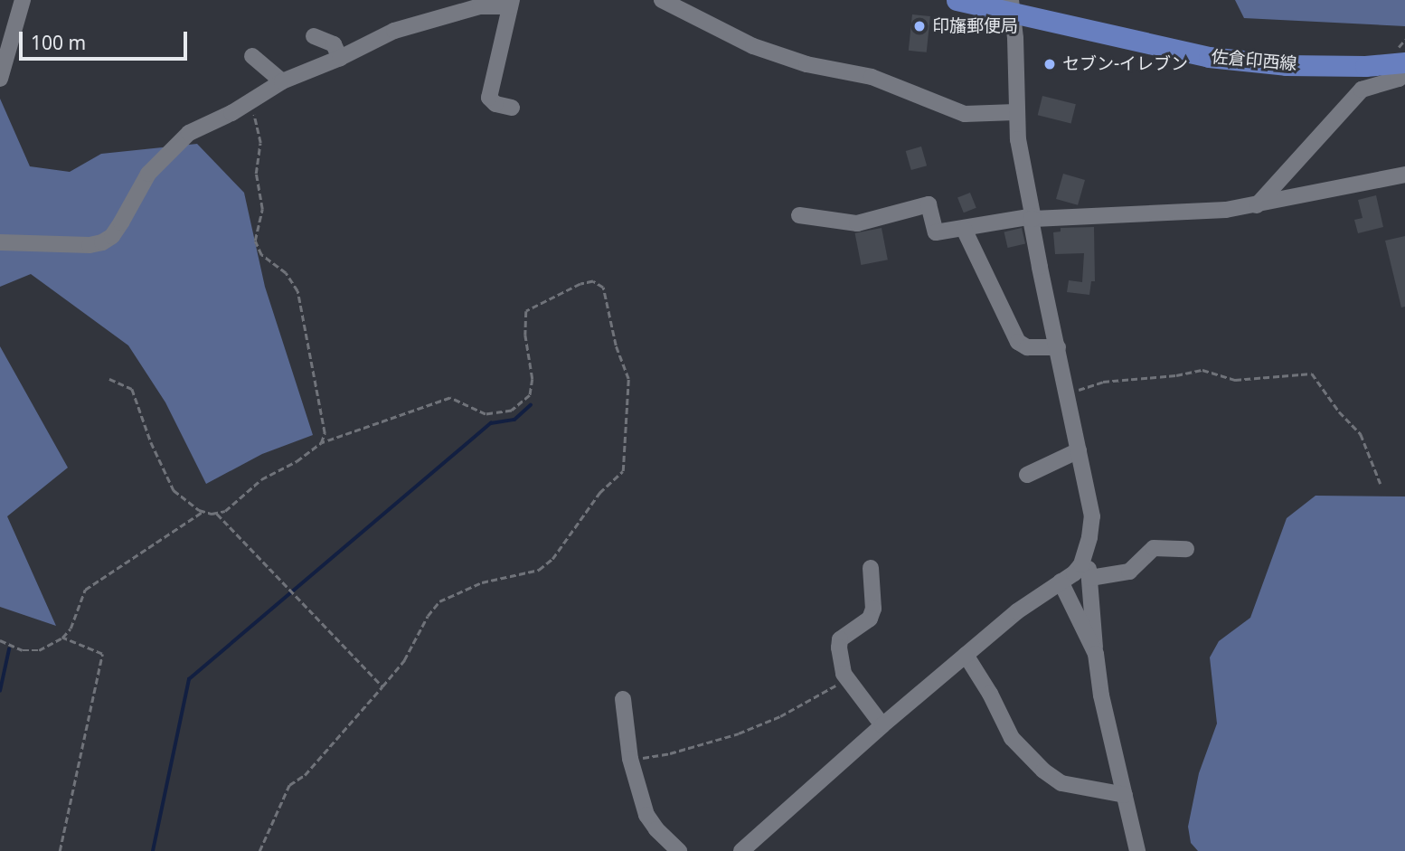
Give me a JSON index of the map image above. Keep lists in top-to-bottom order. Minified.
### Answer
{"streets":{"main road":["佐倉印西線"]},"places":["印旛郵便局","セブン-イレブン"],"scale_bar":"100 m"}
